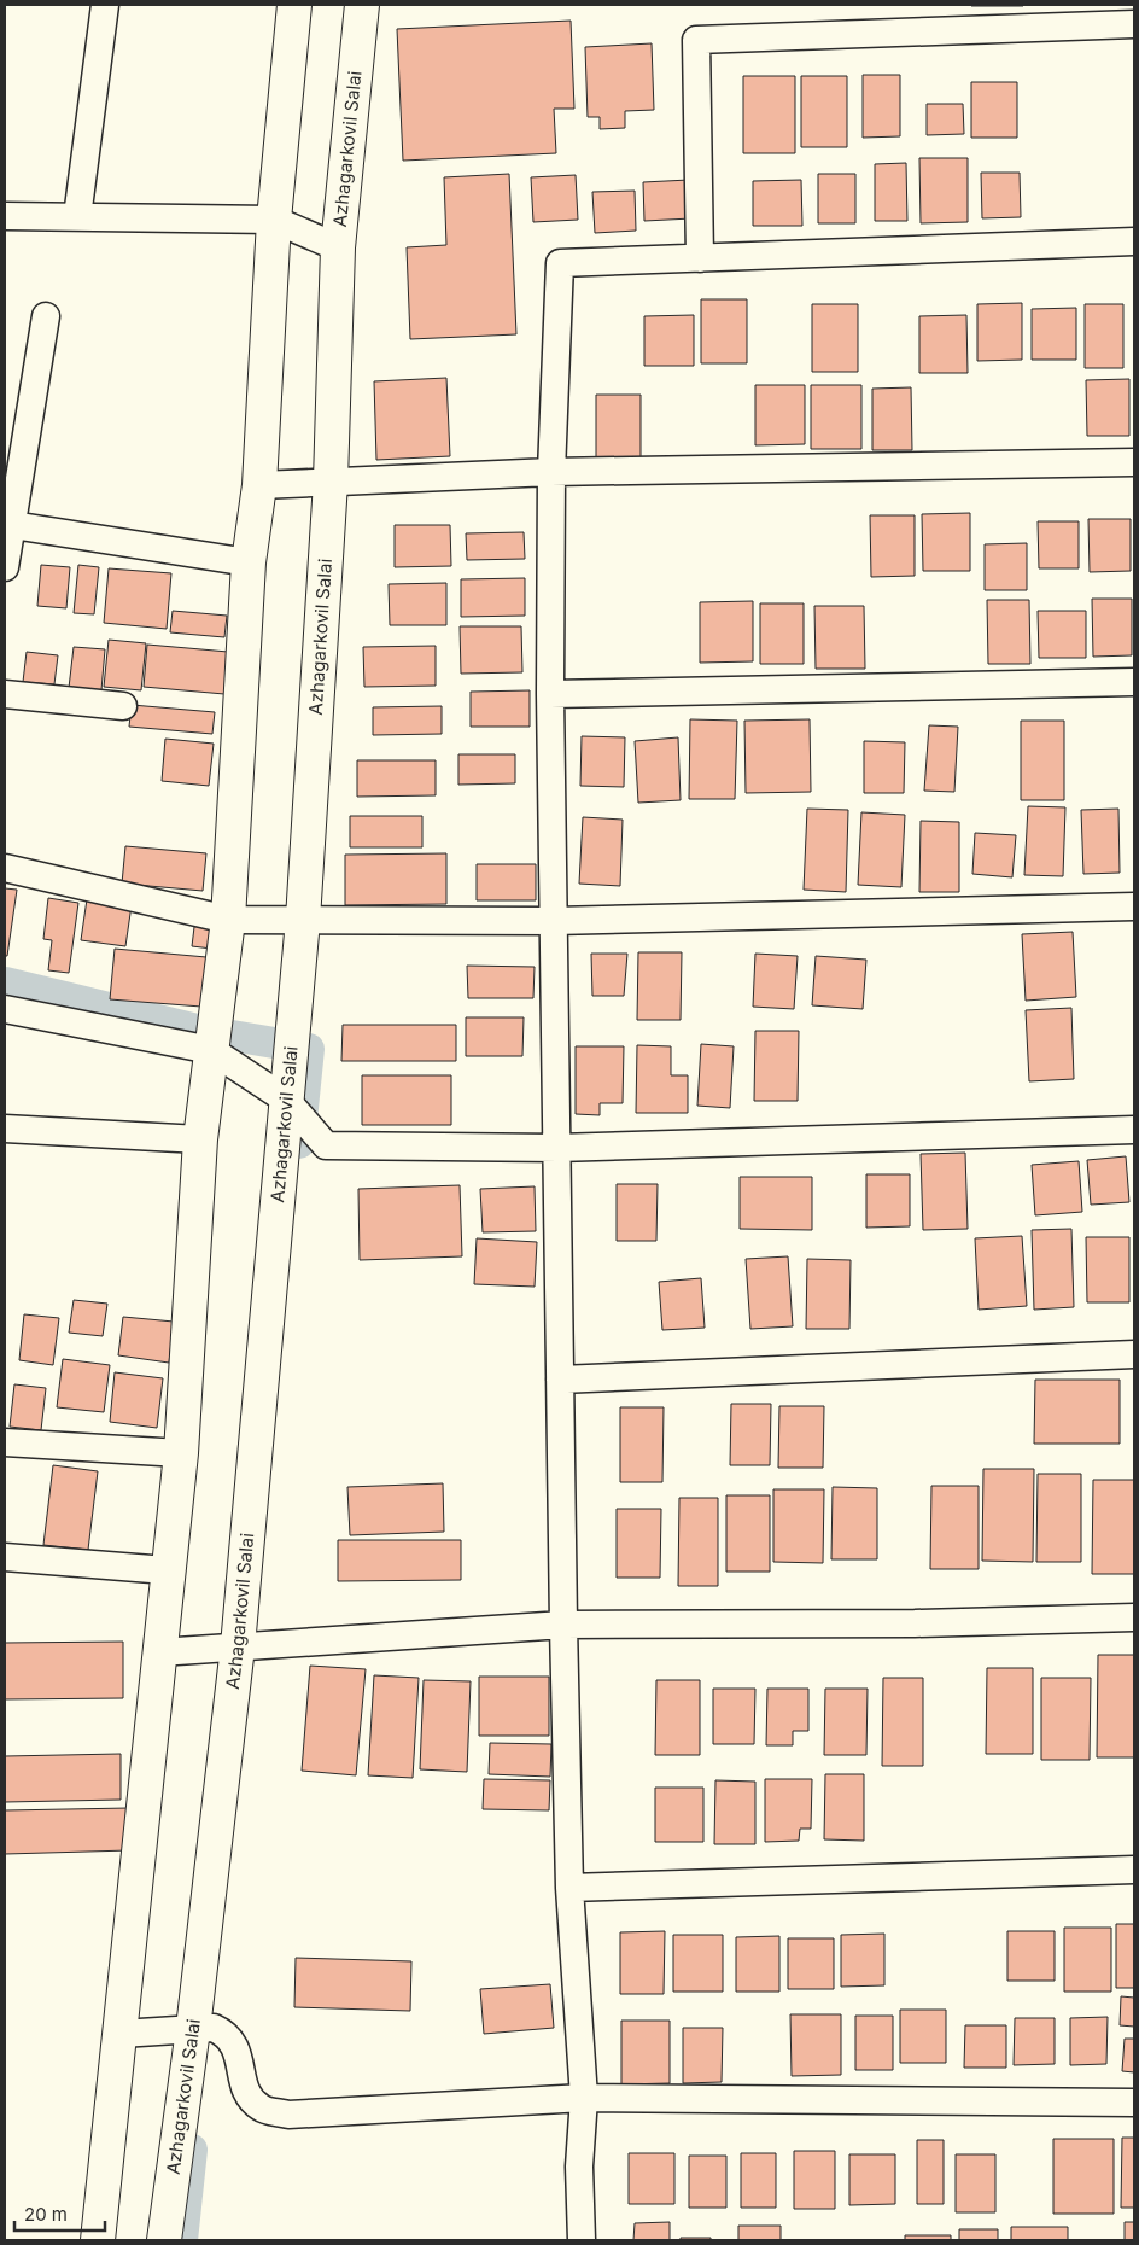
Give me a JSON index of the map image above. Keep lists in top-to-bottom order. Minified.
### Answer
{"streets":{"main road":["Azhagarkovil Salai"]},"scale_bar":"20 m"}
